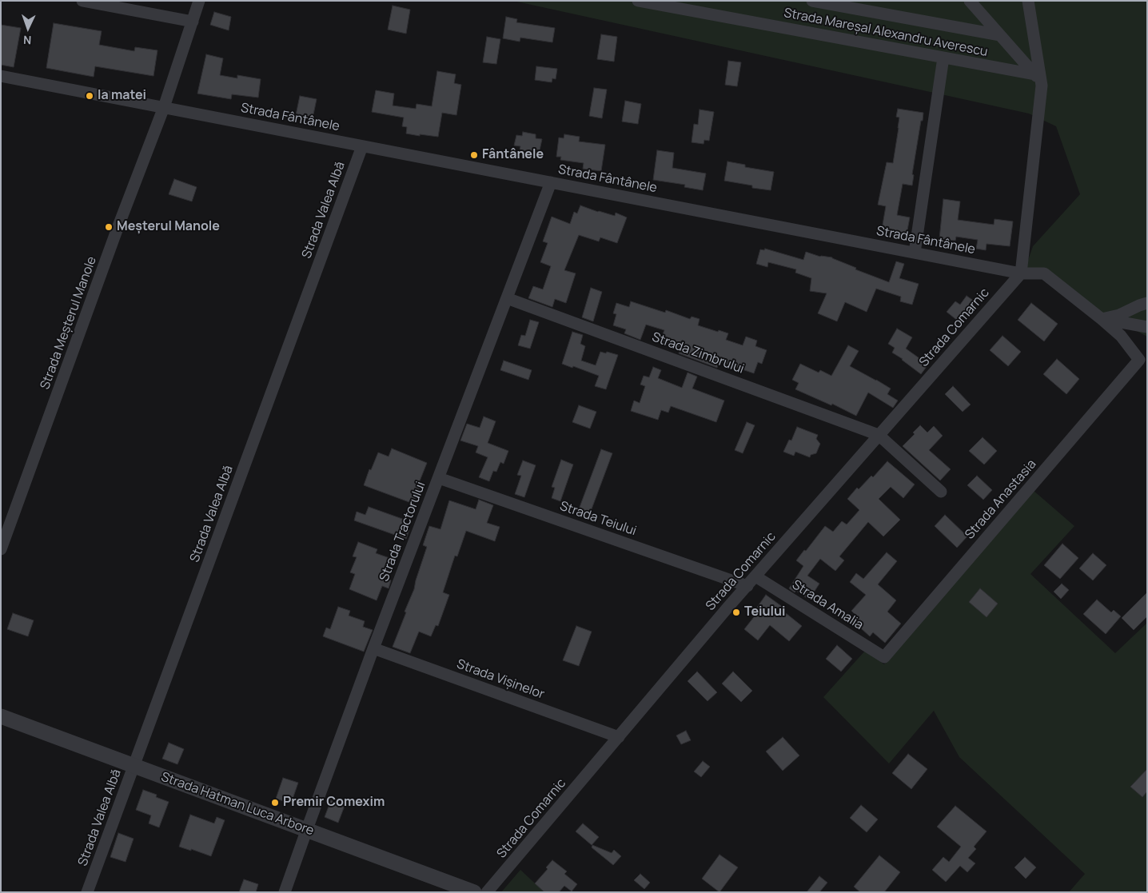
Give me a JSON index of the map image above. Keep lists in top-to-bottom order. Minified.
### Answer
{"streets":{"street":["Strada Mareșal Alexandru Averescu","Strada Fântânele","Strada Valea Albă","Strada Meșterul Manole","Strada Comarnic","Strada Zimbrului","Strada Anastasia","Strada Teiului","Strada Tractorului","Strada Amalia","Strada Vișinelor","Strada Hatman Luca Arbore"]},"crossings":[["Strada Fântânele","Strada Valea Albă"],["Strada Fântânele","Strada Meșterul Manole"],["Strada Fântânele","Strada Comarnic"],["Strada Fântânele","Strada Anastasia"],["Strada Fântânele","Strada Tractorului"],["Strada Valea Albă","Strada Hatman Luca Arbore"],["Strada Comarnic","Strada Zimbrului"],["Strada Comarnic","Strada Teiului"],["Strada Comarnic","Strada Amalia"],["Strada Comarnic","Strada Vișinelor"],["Strada Zimbrului","Strada Tractorului"],["Strada Anastasia","Strada Amalia"],["Strada Teiului","Strada Tractorului"],["Strada Tractorului","Strada Vișinelor"],["Strada Tractorului","Strada Hatman Luca Arbore"]],"places":["la matei","Fântânele","Meșterul Manole","Teiului","Premir Comexim"],"north":"bottom"}
